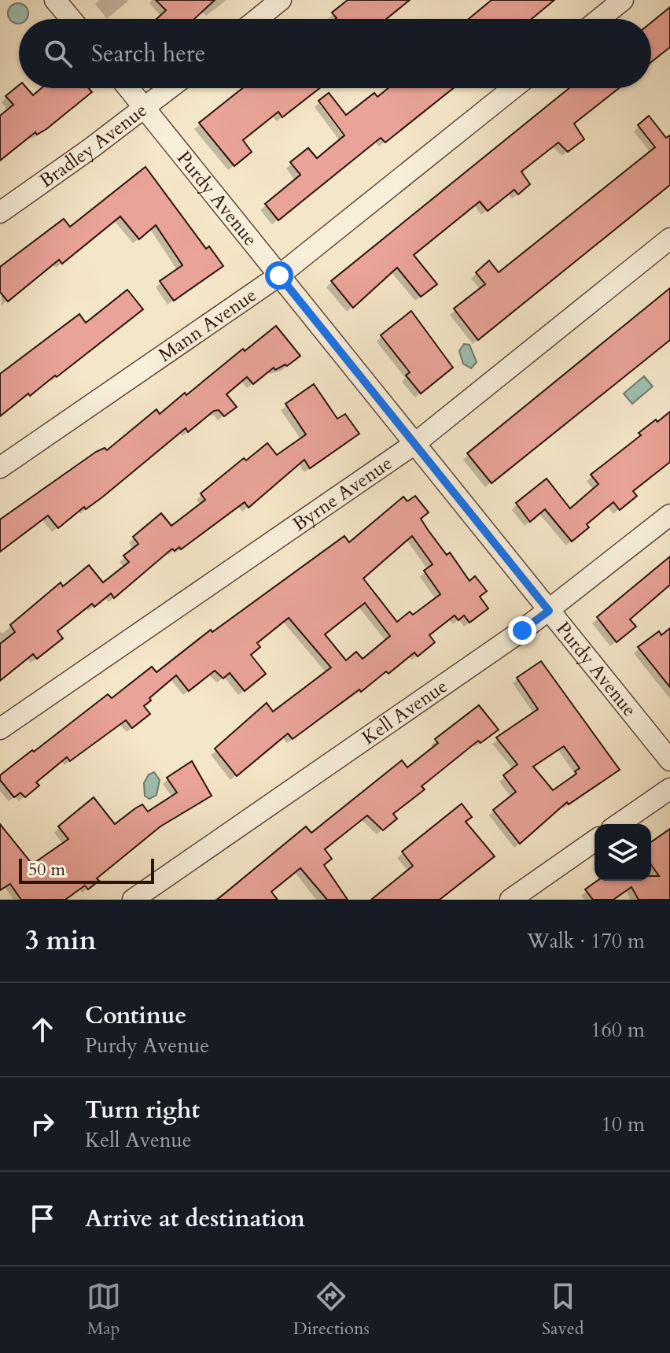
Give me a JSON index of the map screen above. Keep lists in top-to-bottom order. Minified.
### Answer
{"streets":{"street":["Bradley Avenue","Purdy Avenue","Mann Avenue","Byrne Avenue","Kell Avenue"]},"crossings":[["Bradley Avenue","Purdy Avenue"],["Purdy Avenue","Mann Avenue"],["Purdy Avenue","Byrne Avenue"],["Purdy Avenue","Kell Avenue"]],"scale_bar":"50 m","page":{"search":"Search here","scale":"50 m","heading":["3 min","Walk · 170 m"],"list":[["Continue","Purdy Avenue","160 m"],["Turn right","Kell Avenue","10 m"],"Arrive at destination"],"nav":["Map","Directions","Saved"]}}
